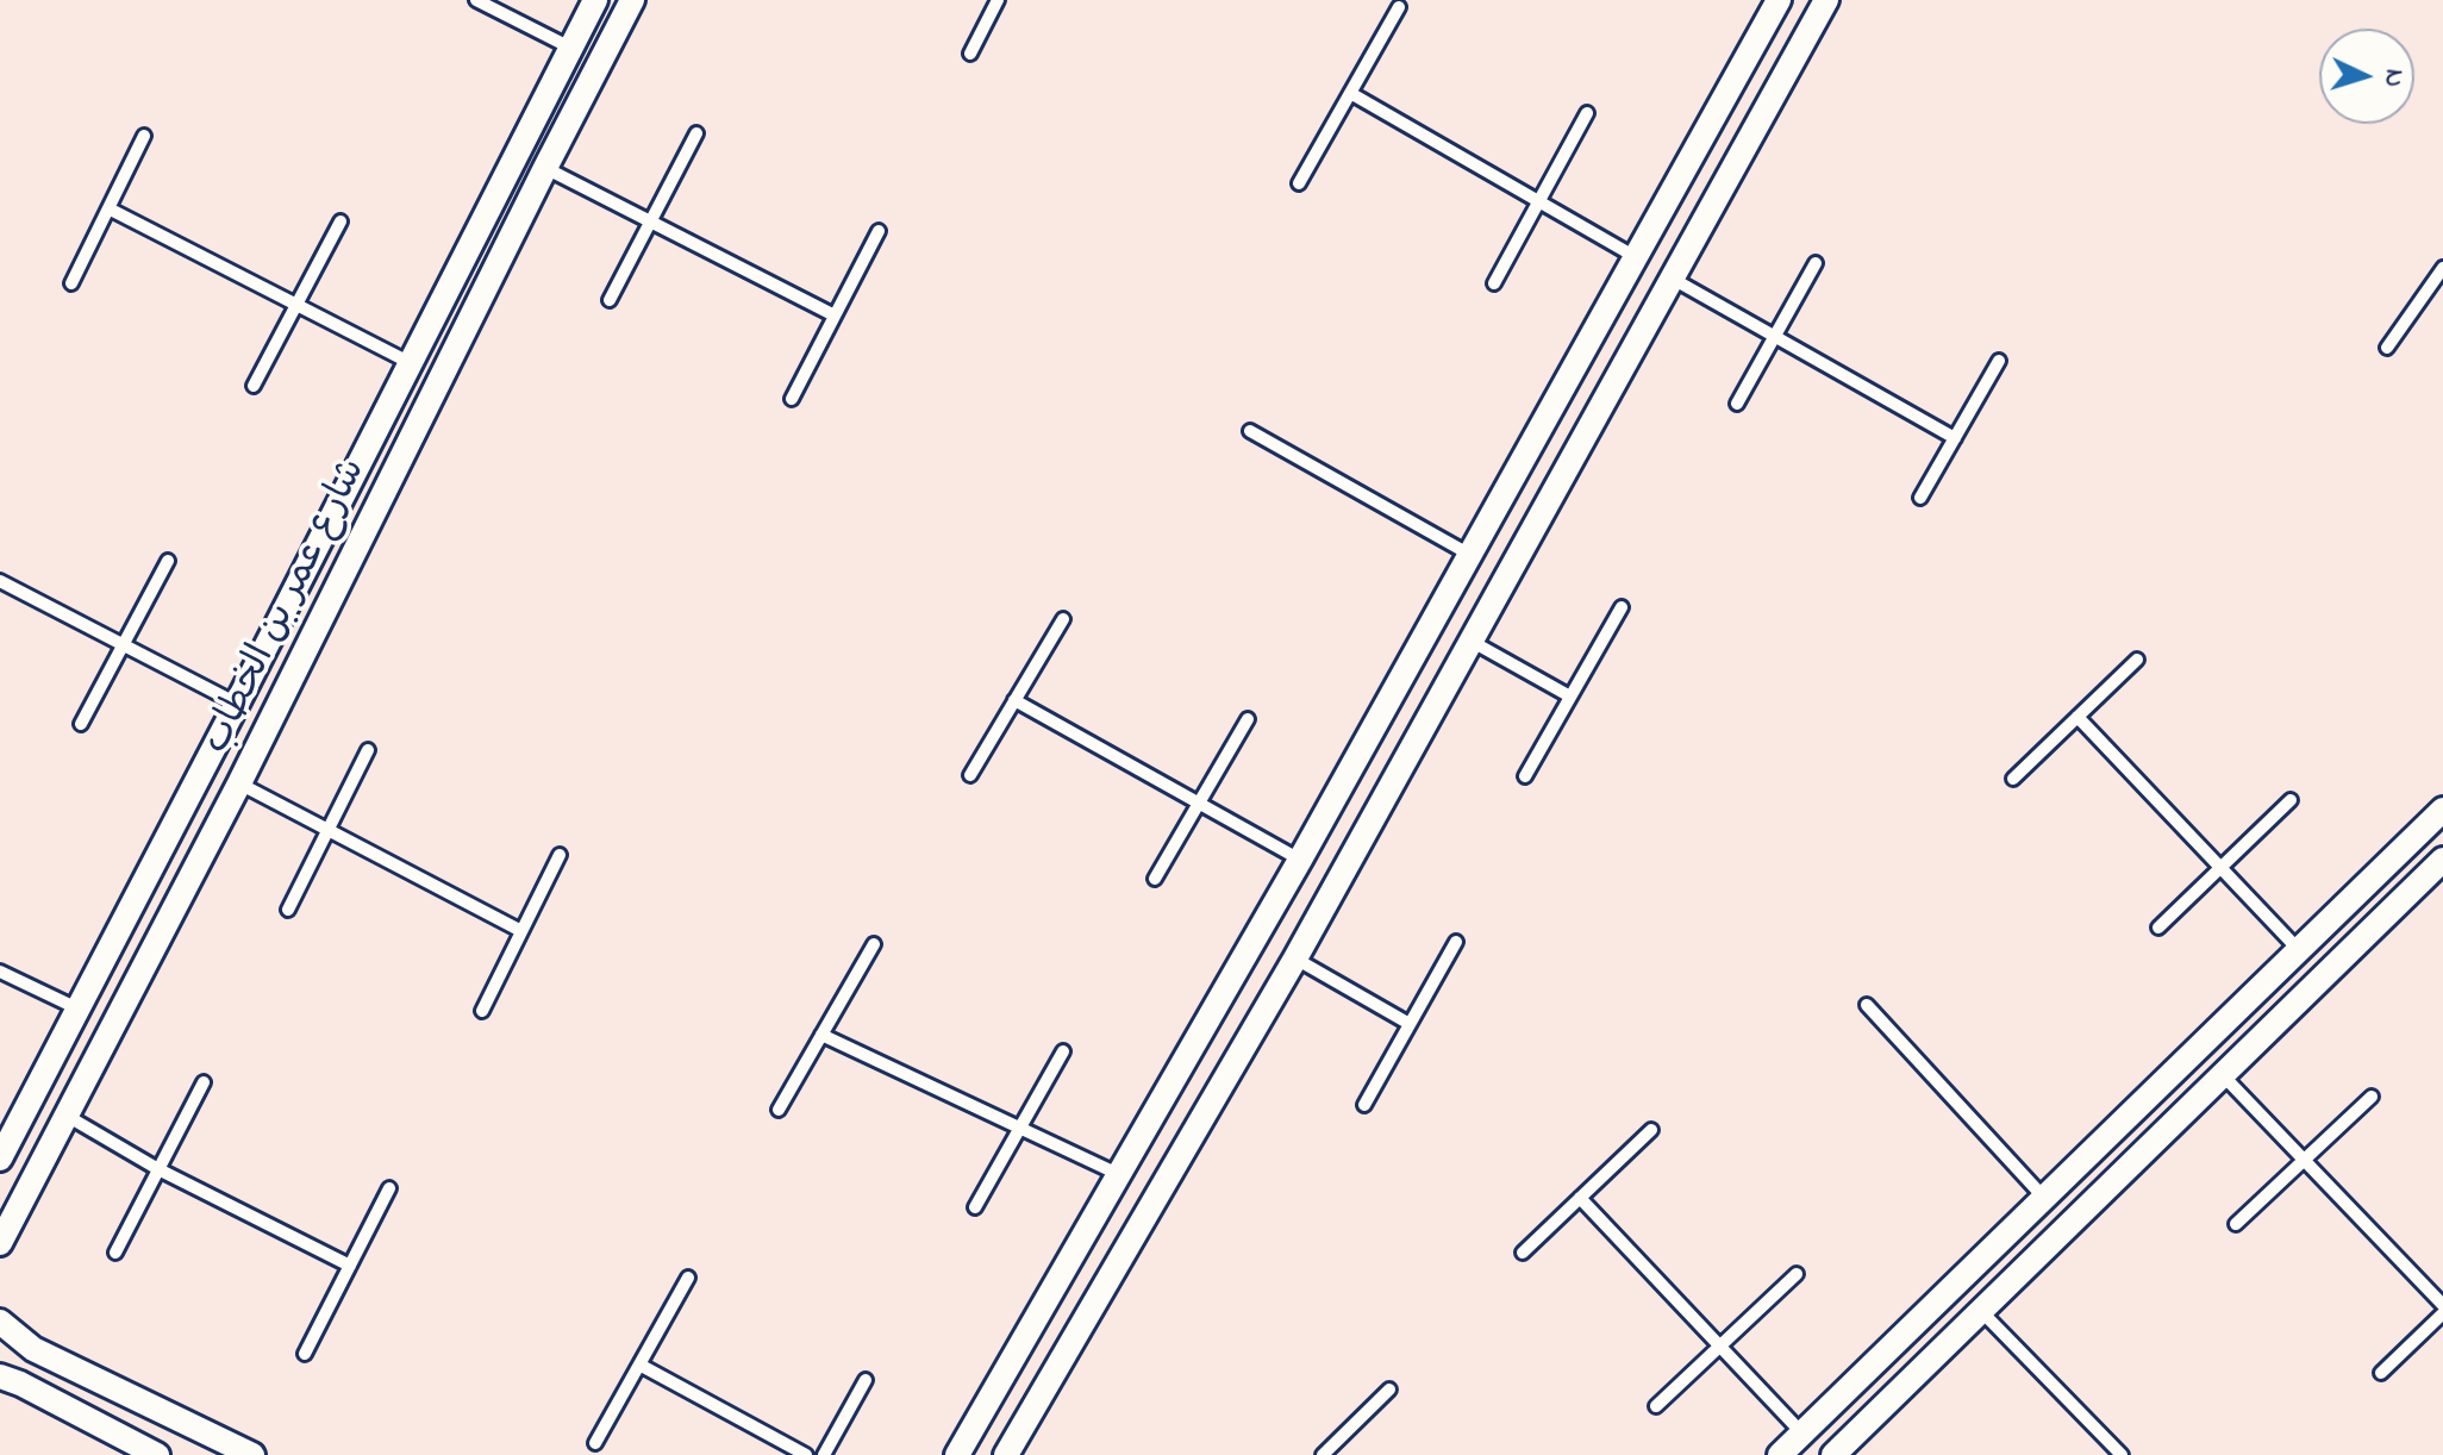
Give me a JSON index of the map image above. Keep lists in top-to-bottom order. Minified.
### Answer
{"streets":{"street":["شارع عمر بن الخطاب"]},"north":"right"}
